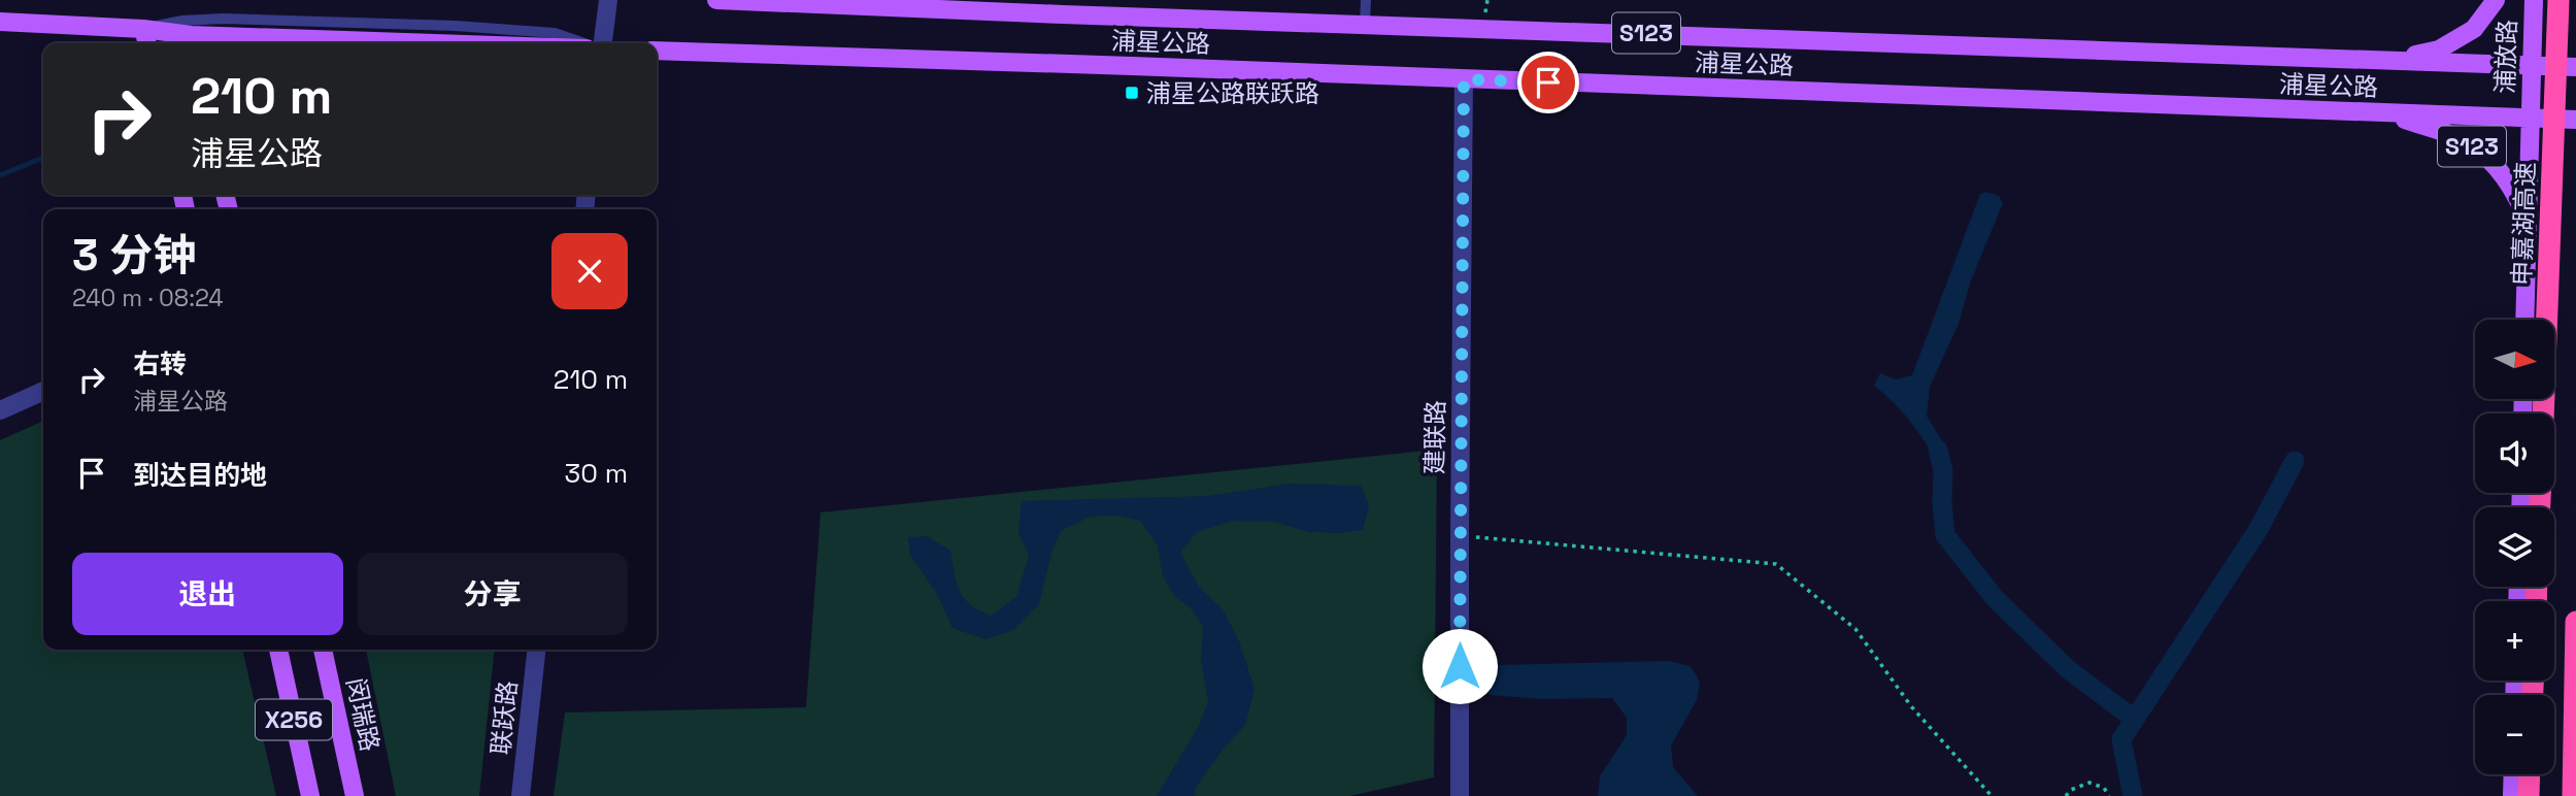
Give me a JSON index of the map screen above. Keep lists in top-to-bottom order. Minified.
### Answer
{"streets":{"highway":["申嘉湖高速"],"main road":["S123","浦星公路","浦放路","闵瑞路","X256"],"street":["建联路","联跃路"]},"crossings":[["S123","浦星公路"],["S123","浦放路"],["浦星公路","浦放路"],["浦星公路","建联路"]],"places":{"transit":["浦星公路联跃路"]},"north":"right","page":{"turn":["210 m","浦星公路"],"heading":["3 分钟","240 m · 08:24"],"map_buttons":["+","−"],"list":[{"name":"右转","note":"浦星公路","value":"210 m"},{"name":"到达目的地","value":"30 m"}],"buttons":["退出","分享"]}}
